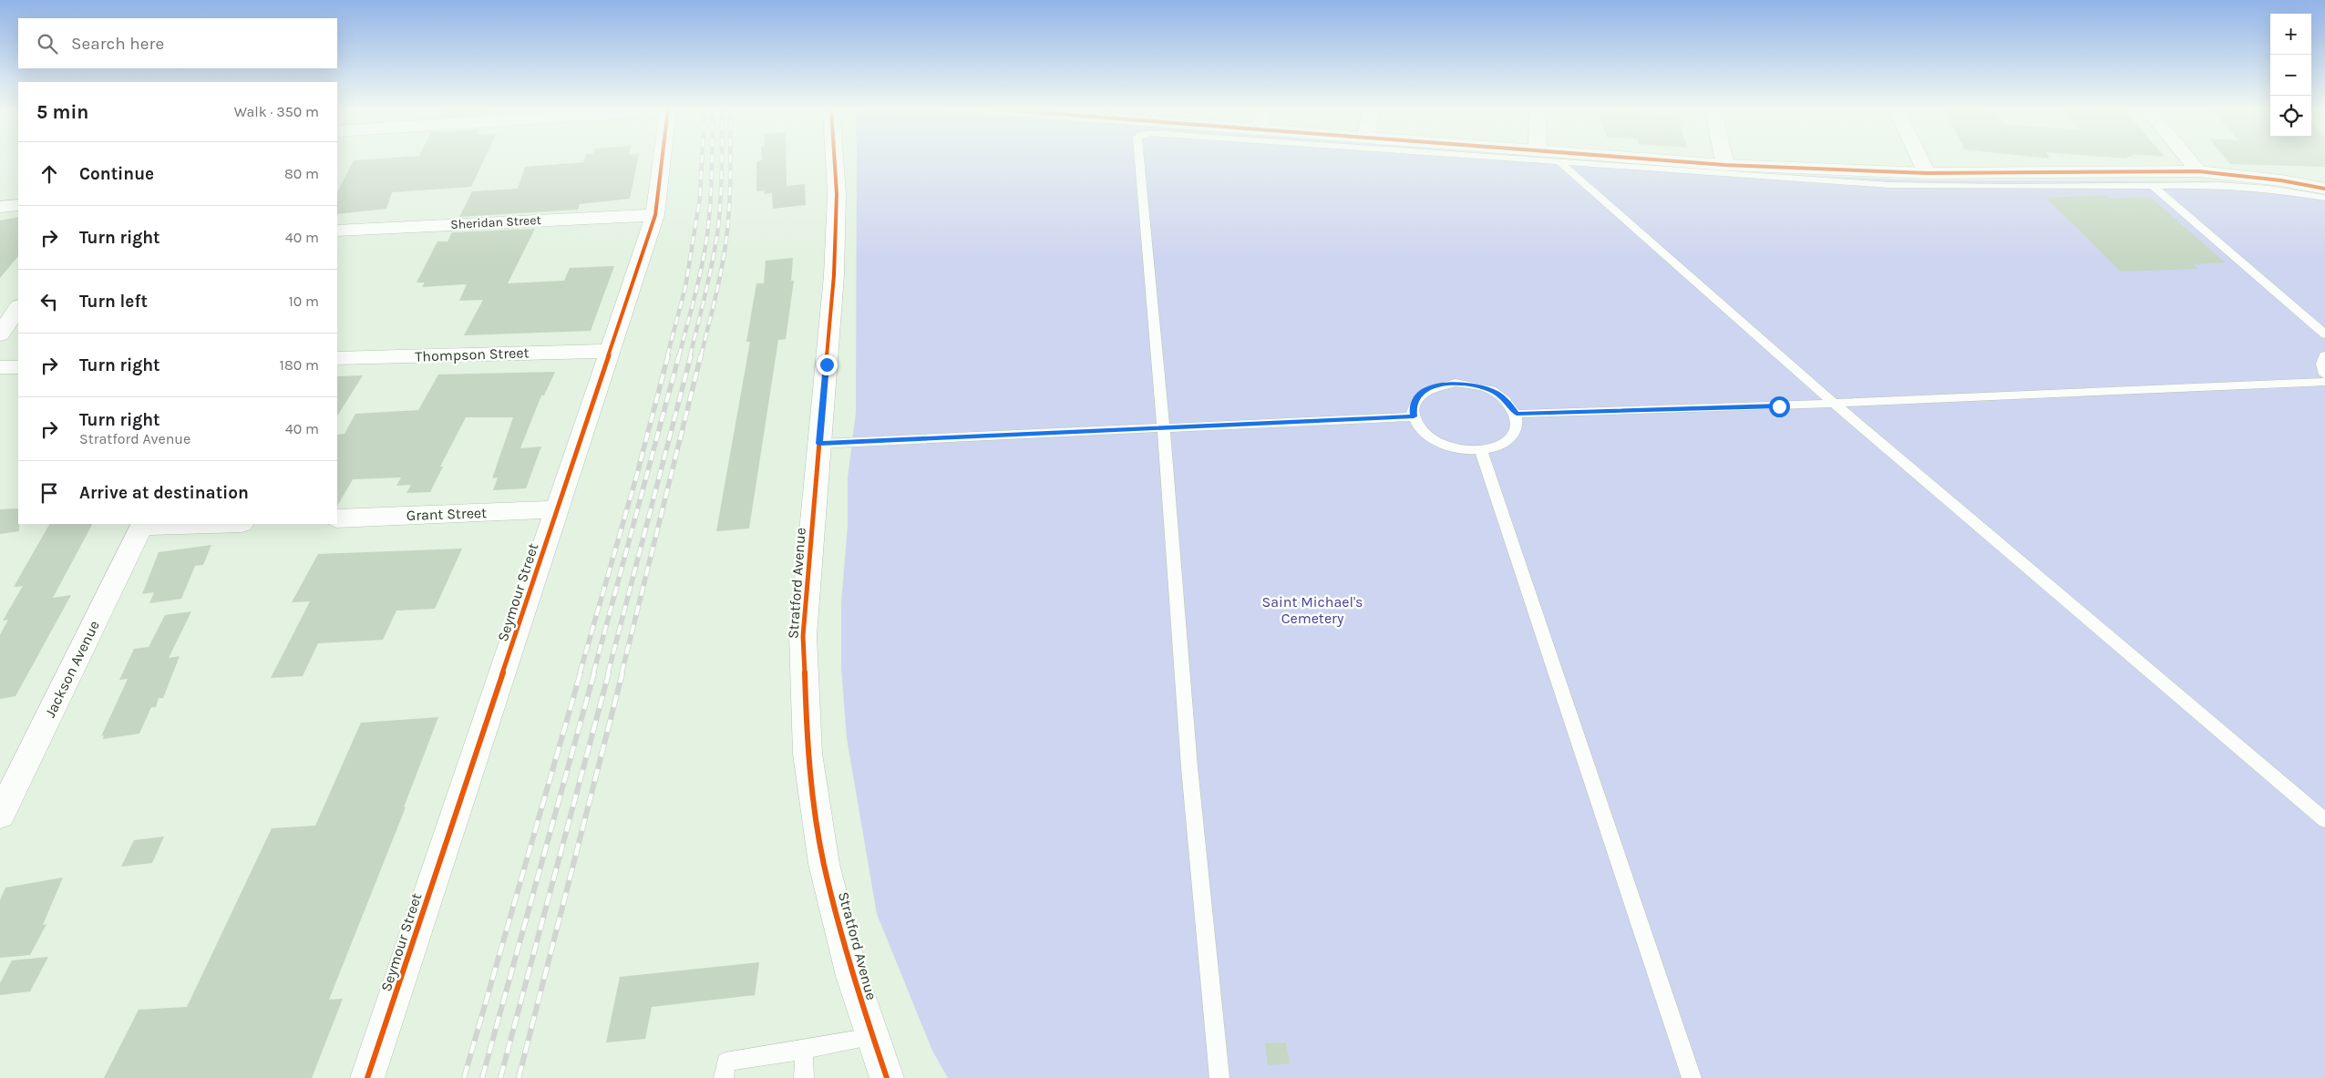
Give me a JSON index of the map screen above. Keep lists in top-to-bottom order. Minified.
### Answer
{"streets":{"street":["Sheridan Street","Thompson Street","Grant Street","Stratford Avenue","Seymour Street","Jackson Avenue"]},"crossings":[["Sheridan Street","Seymour Street"],["Thompson Street","Seymour Street"],["Grant Street","Seymour Street"]],"parks":["Saint Michael's Cemetery"],"page":{"map_buttons":["+","−"],"search":"Search here","heading":["5 min","Walk · 350 m"],"list":[["Continue","80 m"],["Turn right","40 m"],["Turn left","10 m"],["Turn right","180 m"],["Turn right","Stratford Avenue","40 m"],"Arrive at destination"]}}
